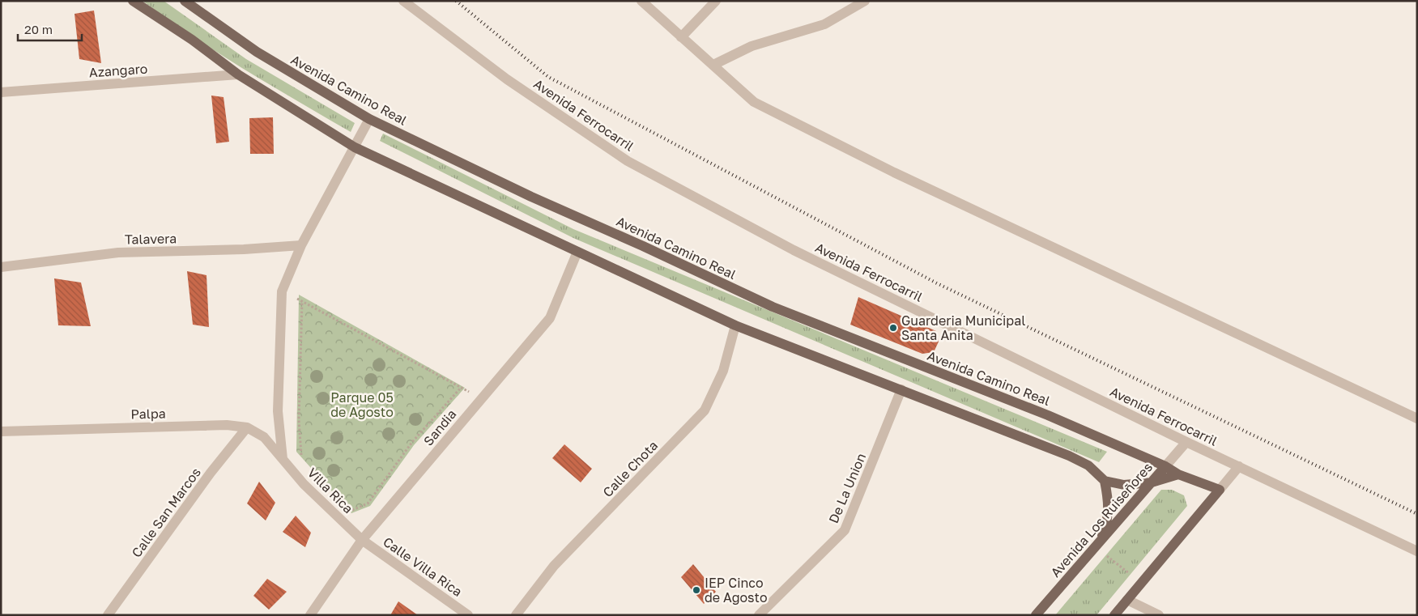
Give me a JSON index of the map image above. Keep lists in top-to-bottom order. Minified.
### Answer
{"streets":{"main road":["Avenida Camino Real","Avenida Los Ruiseñores"],"street":["Azangaro","Avenida Ferrocarril","Talavera","Palpa","Sandia","Calle Chota","De La Union","Villa Rica","Calle San Marcos","Calle Villa Rica"]},"crossings":[["Avenida Camino Real","Avenida Los Ruiseñores"],["Avenida Ferrocarril","Avenida Los Ruiseñores"],["Palpa","Villa Rica"],["Palpa","Calle San Marcos"],["Sandia","Villa Rica"],["Sandia","Calle Villa Rica"],["Villa Rica","Calle Villa Rica"]],"parks":["Parque 05 de Agosto"],"places":["Guarderia Municipal Santa Anita","IEP Cinco de Agosto"],"scale_bar":"20 m"}
